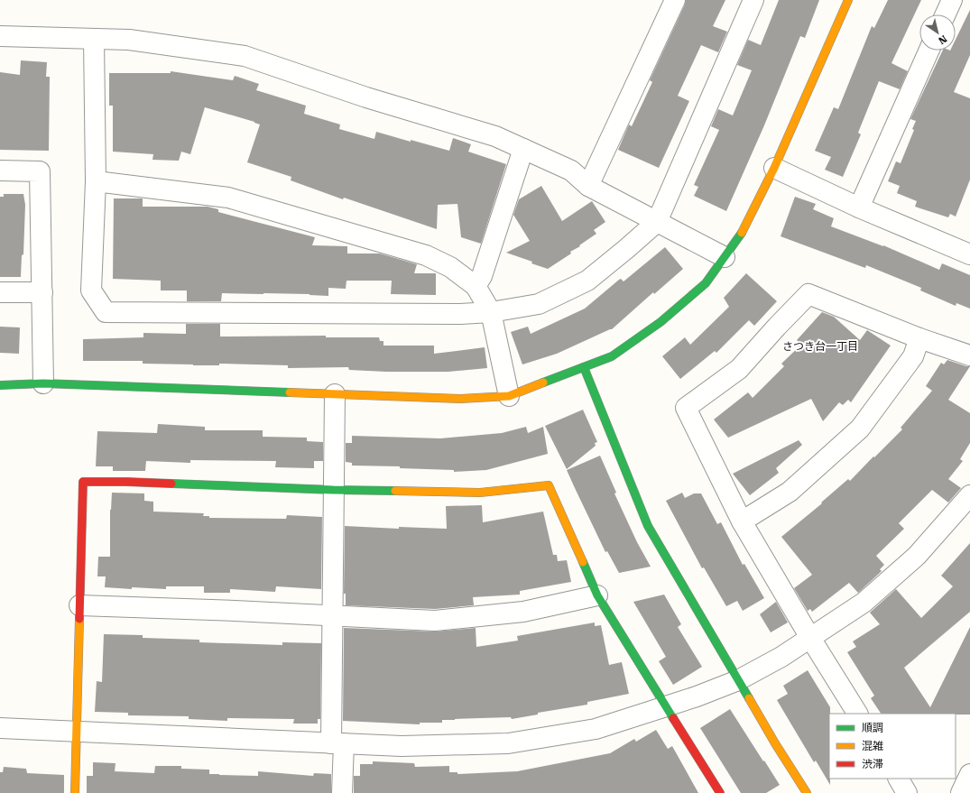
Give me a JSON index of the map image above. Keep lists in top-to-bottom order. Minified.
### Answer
{"districts":["さつき台一丁目"],"legend":["順調","混雑","渋滞"],"north":"bottom right"}
